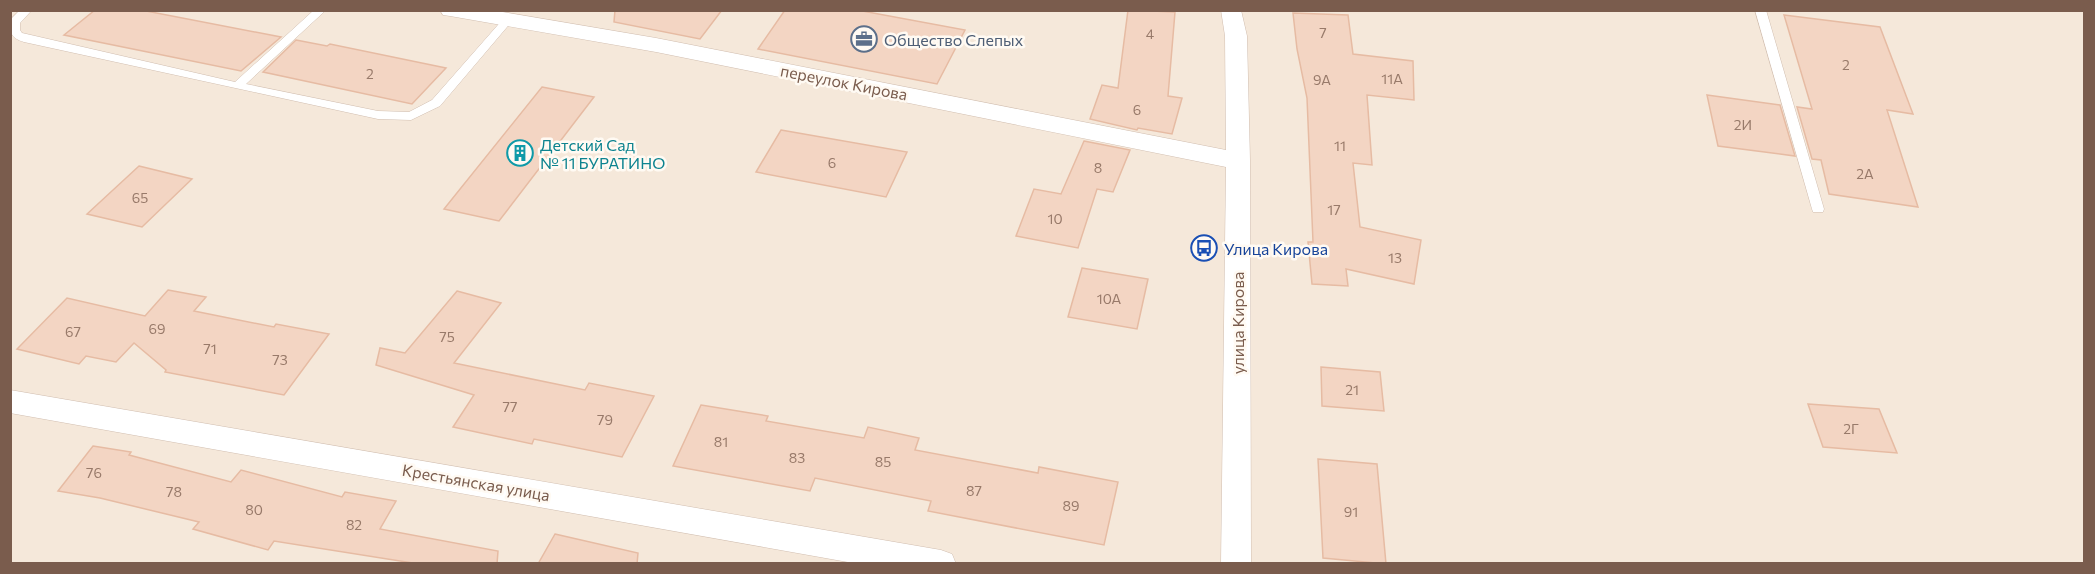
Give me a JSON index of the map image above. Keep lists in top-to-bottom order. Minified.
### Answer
{"streets":{"street":["переулок Кирова","улица Кирова","Крестьянская улица"]},"crossings":[["переулок Кирова","улица Кирова"]],"places":{"office":["Общество Слепых"],"building":["Детский Сад № 11 БУРАТИНО"],"bus stop":["Улица Кирова"]},"house_numbers":["7","4","2","2","11А","9А","6","2И","11","6","8","2А","65","17","10","13","10А","69","67","75","71","73","21","77","79","2Г","81","83","85","76","87","78","89","80","91","82"]}
